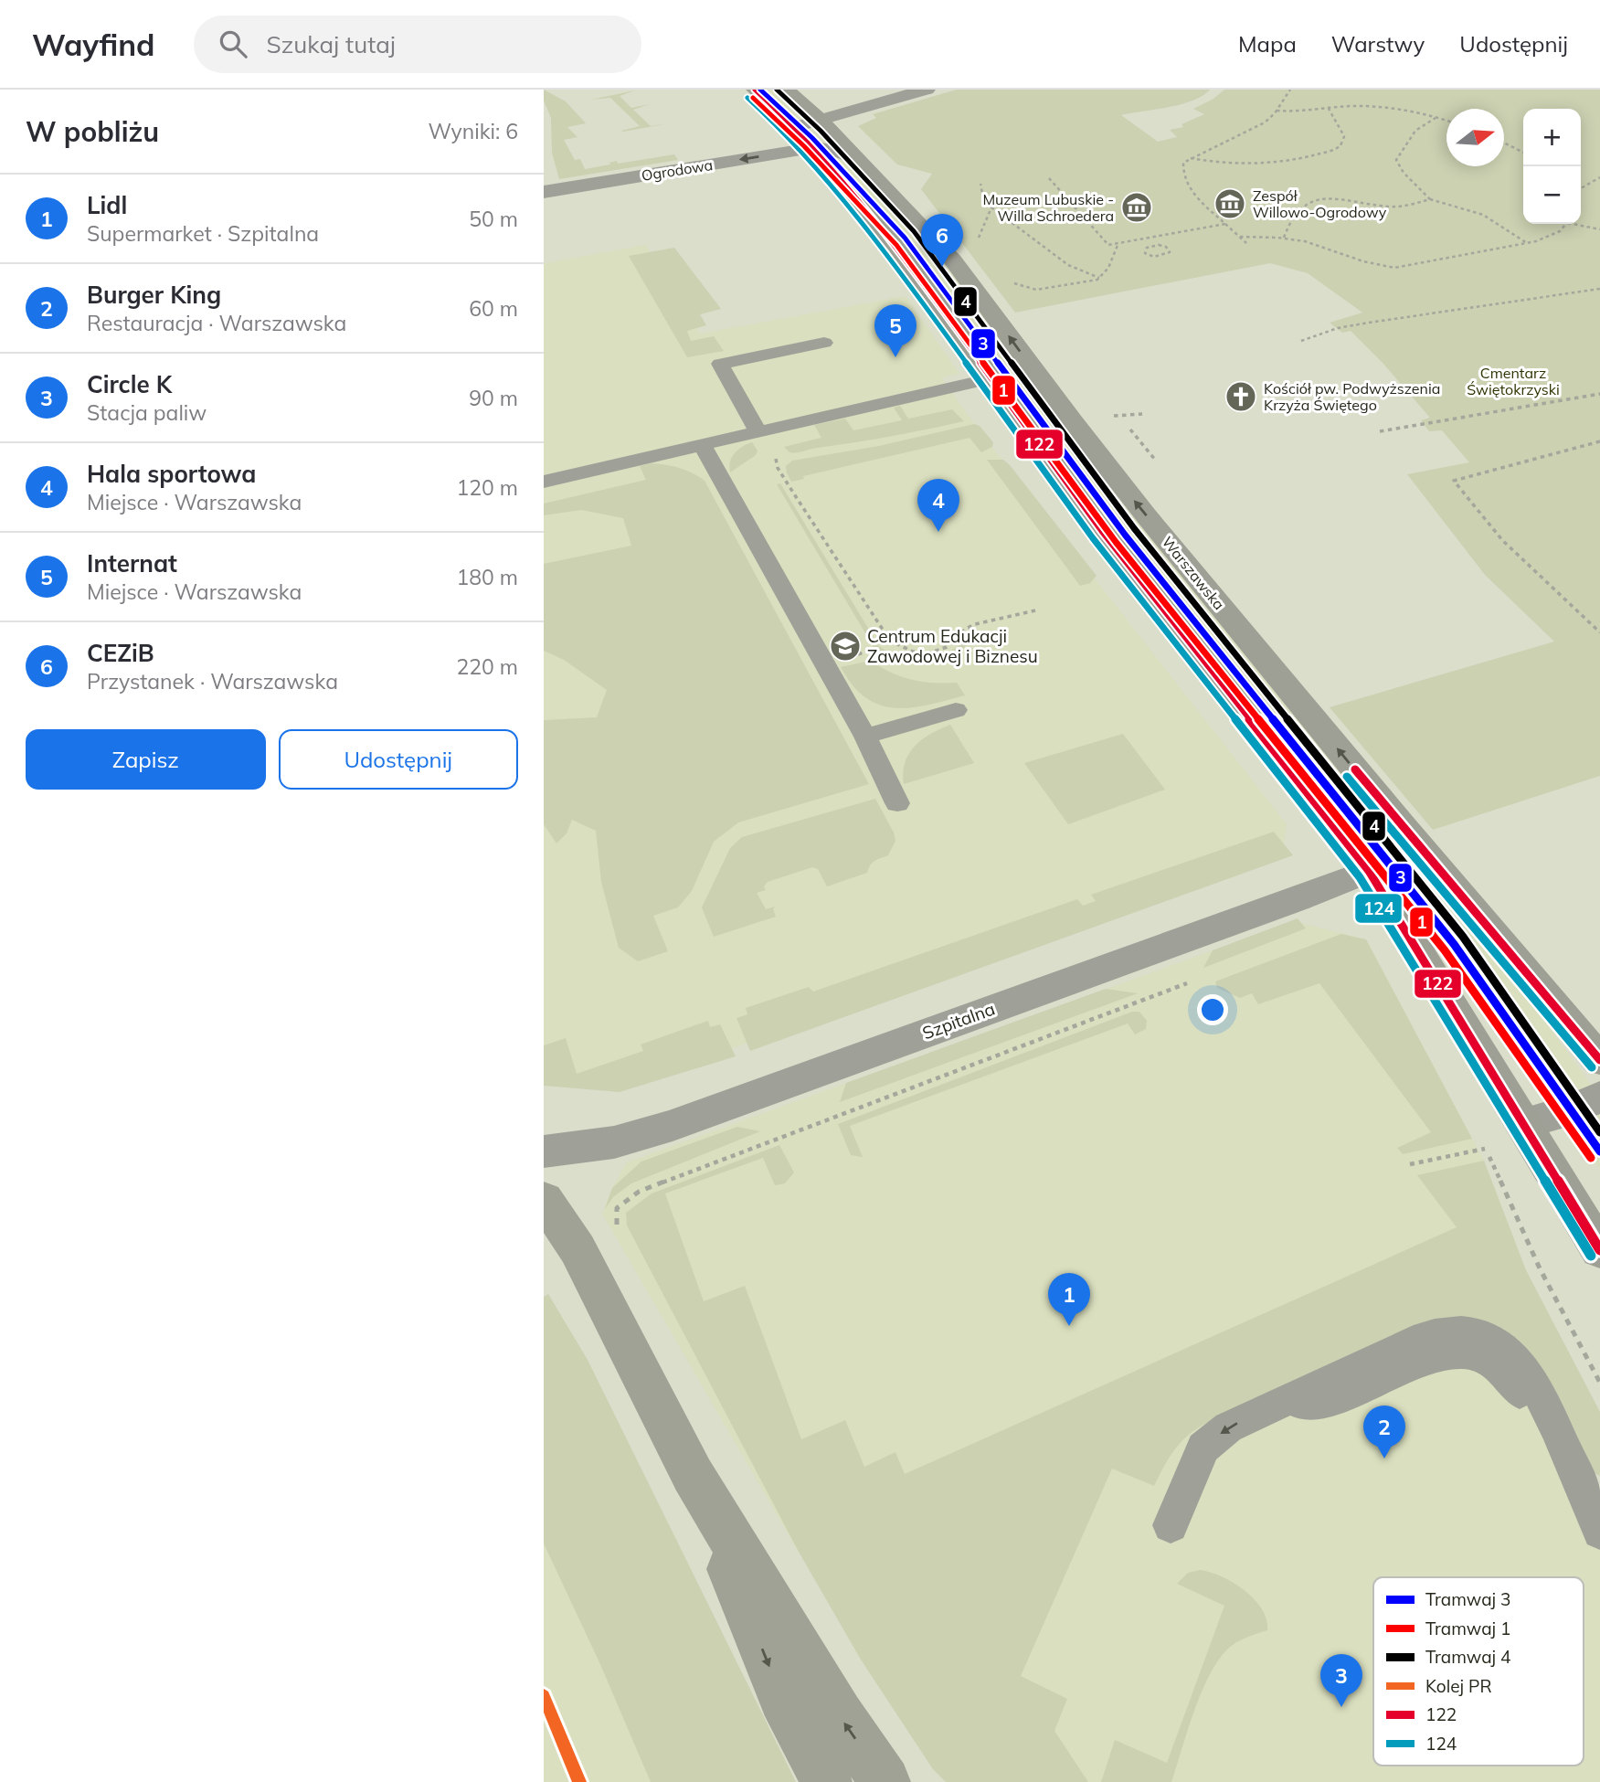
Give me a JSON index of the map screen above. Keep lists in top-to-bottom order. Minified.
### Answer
{"streets":{"main road":["Warszawska"],"street":["Ogrodowa","Szpitalna"]},"crossings":[["Ogrodowa","Warszawska"],["Warszawska","Szpitalna"]],"one_way":["Ogrodowa"],"parks":["Cmentarz Świętokrzyski"],"places":{"museum":["Zespół Willowo-Ogrodowy","Muzeum Lubuskie - Willa Schroedera"],"church":["Kościół pw. Podwyższenia Krzyża Świętego"],"school or university":["Centrum Edukacji Zawodowej i Biznesu"]},"lines":["tram line 3","tram line 4","transit line 122","tram line 1","transit line 124","rail line PR"],"legend":["Tramwaj 3","Tramwaj 1","Tramwaj 4","Kolej PR","122","124"],"north":"right","page":{"header":"Wayfind","search":"Szukaj tutaj","nav":["Mapa","Warstwy","Udostępnij"],"heading":["W pobliżu","Wyniki: 6"],"map_buttons":["+","−"],"list":[{"mark":"1","name":"Lidl","note":"Supermarket · Szpitalna","value":"50 m"},{"mark":"2","name":"Burger King","note":"Restauracja · Warszawska","value":"60 m"},{"mark":"3","name":"Circle K","note":"Stacja paliw","value":"90 m"},{"mark":"4","name":"Hala sportowa","note":"Miejsce · Warszawska","value":"120 m"},{"mark":"5","name":"Internat","note":"Miejsce · Warszawska","value":"180 m"},{"mark":"6","name":"CEZiB","note":"Przystanek · Warszawska","value":"220 m"}],"pins":["6","5","4","1","2","3"],"buttons":["Zapisz","Udostępnij"]}}
